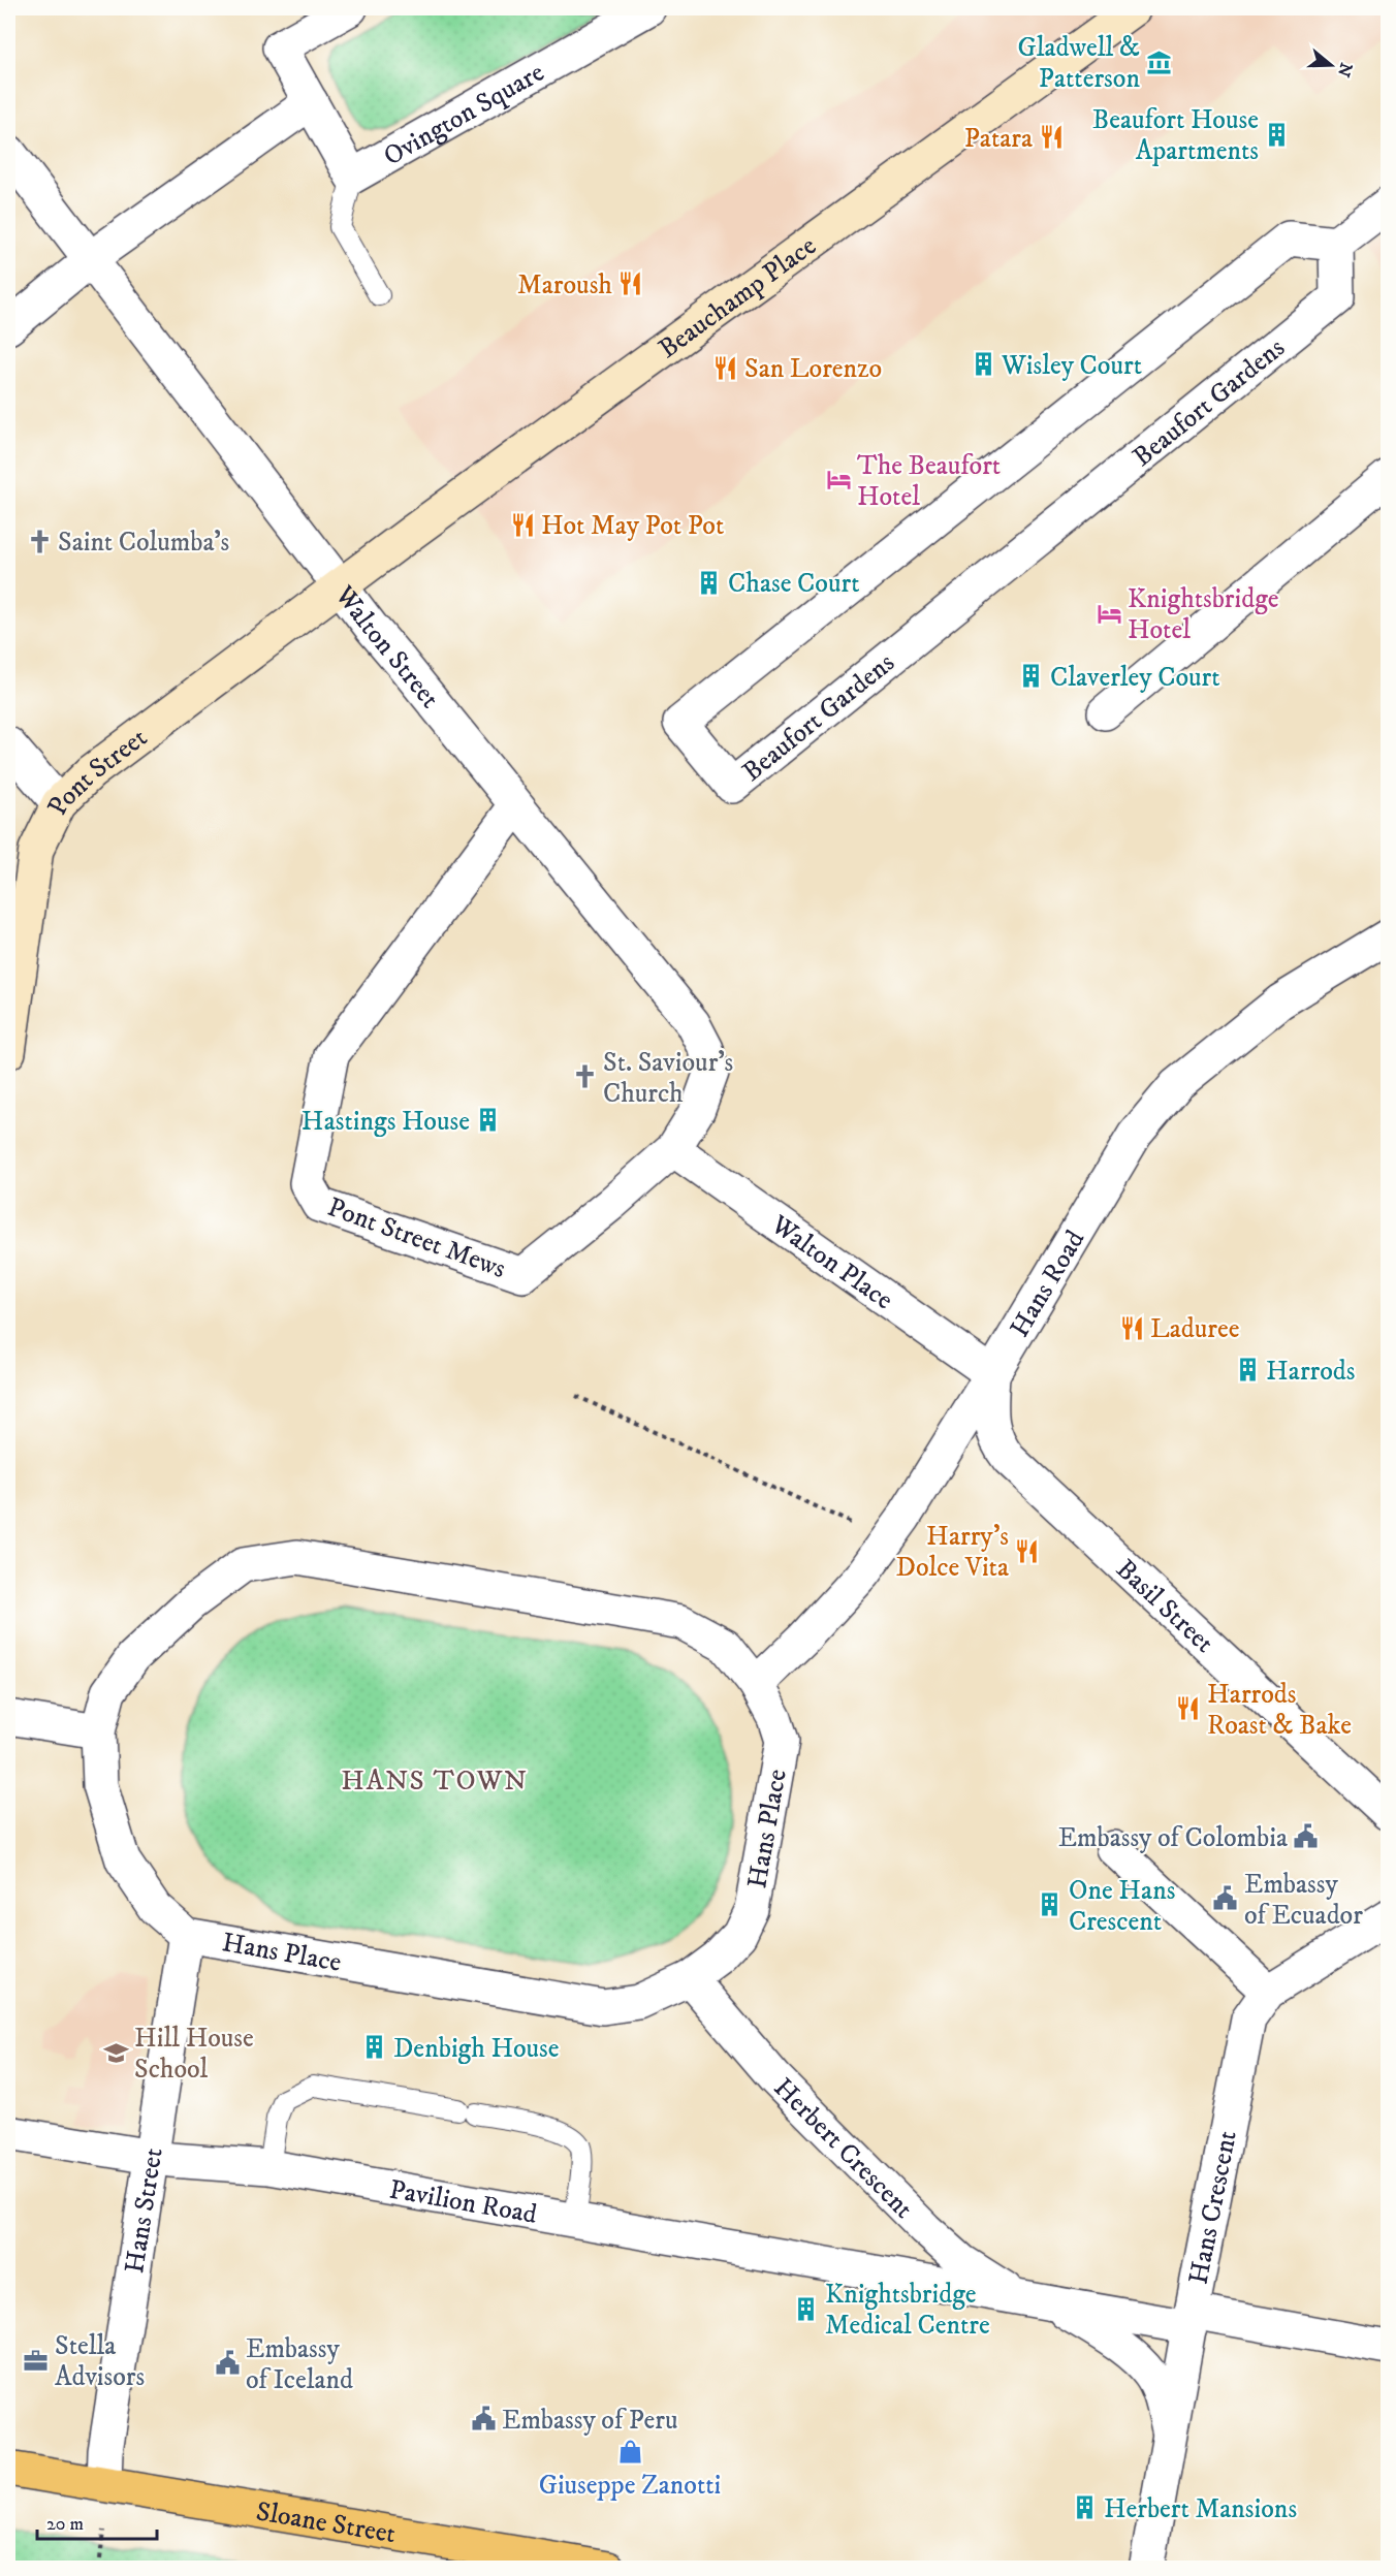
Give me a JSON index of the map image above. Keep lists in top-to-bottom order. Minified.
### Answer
{"streets":{"main road":["Beauchamp Place","Pont Street","Sloane Street"],"street":["Ovington Square","Beaufort Gardens","Walton Street","Pont Street Mews","Walton Place","Hans Road","Basil Street","Hans Place","Herbert Crescent","Pavilion Road","Hans Crescent","Hans Street"]},"crossings":[["Beauchamp Place","Walton Street"],["Beauchamp Place","Pont Street"],["Walton Street","Pont Street"],["Walton Street","Pont Street Mews"],["Walton Street","Walton Place"],["Pont Street Mews","Walton Place"],["Walton Place","Hans Road"],["Walton Place","Basil Street"],["Hans Road","Basil Street"],["Hans Road","Hans Place"],["Hans Place","Herbert Crescent"],["Hans Place","Hans Street"],["Herbert Crescent","Pavilion Road"],["Herbert Crescent","Hans Crescent"],["Pavilion Road","Hans Street"],["Hans Street","Sloane Street"]],"districts":["HANS TOWN"],"places":{"museum":["Gladwell & Patterson"],"building":["Beaufort House Apartments","Wisley Court","Chase Court","Claverley Court","Hastings House","Harrods","One Hans Crescent","Denbigh House","Knightsbridge Medical Centre","Herbert Mansions"],"restaurant":["Patara","Maroush","San Lorenzo","Hot May Pot Pot","Laduree","Harry's Dolce Vita","Harrods Roast & Bake"],"hotel":["The Beaufort Hotel","Knightsbridge Hotel"],"church":["Saint Columba's","St. Saviour's Church"],"public building":["Embassy of Colombia","Embassy of Ecuador","Embassy of Iceland","Embassy of Peru"],"school or university":["Hill House School"],"office":["Stella Advisors"],"shop":["Giuseppe Zanotti"]},"scale_bar":"20 m","north":"right"}
